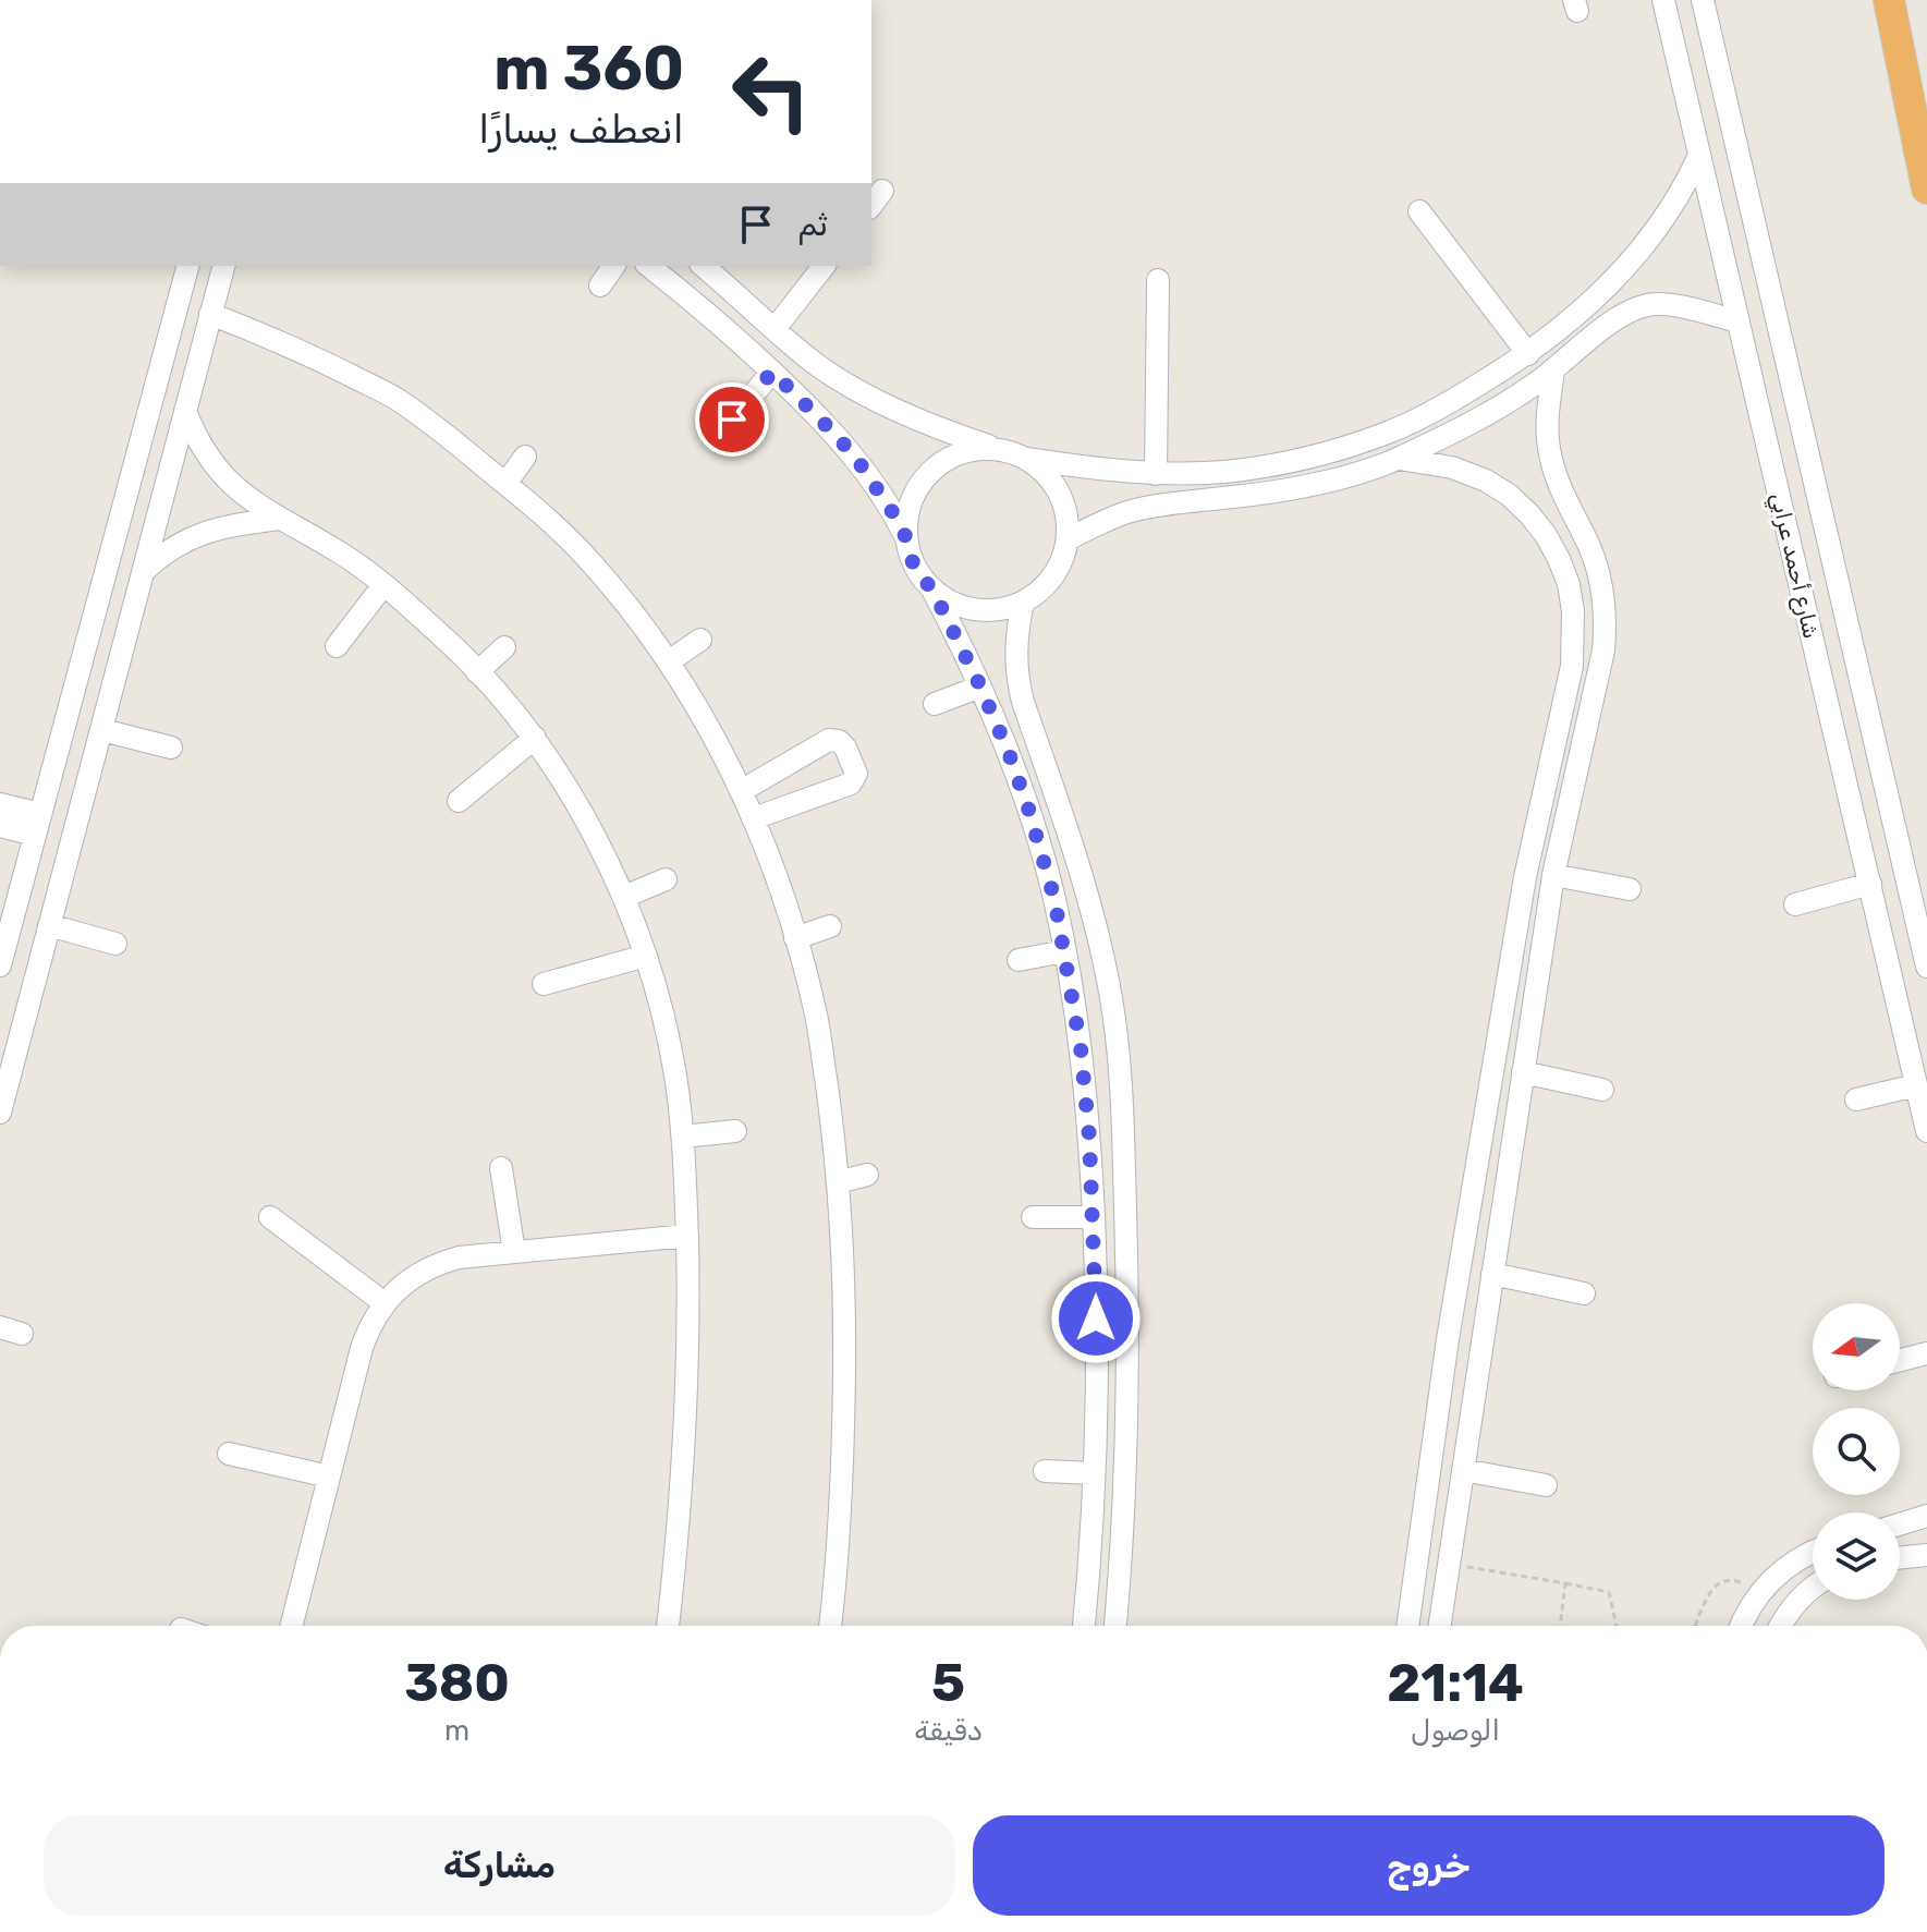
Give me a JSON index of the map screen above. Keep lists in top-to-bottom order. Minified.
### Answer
{"streets":{"street":["شارع أحمد عرابي"]},"north":"left","page":{"turn":["360 m","انعطف يسارًا"],"then":"ثم","eta":["21:14","الوصول","5","دقيقة","380","m"],"buttons":["خروج","مشاركة"]}}
